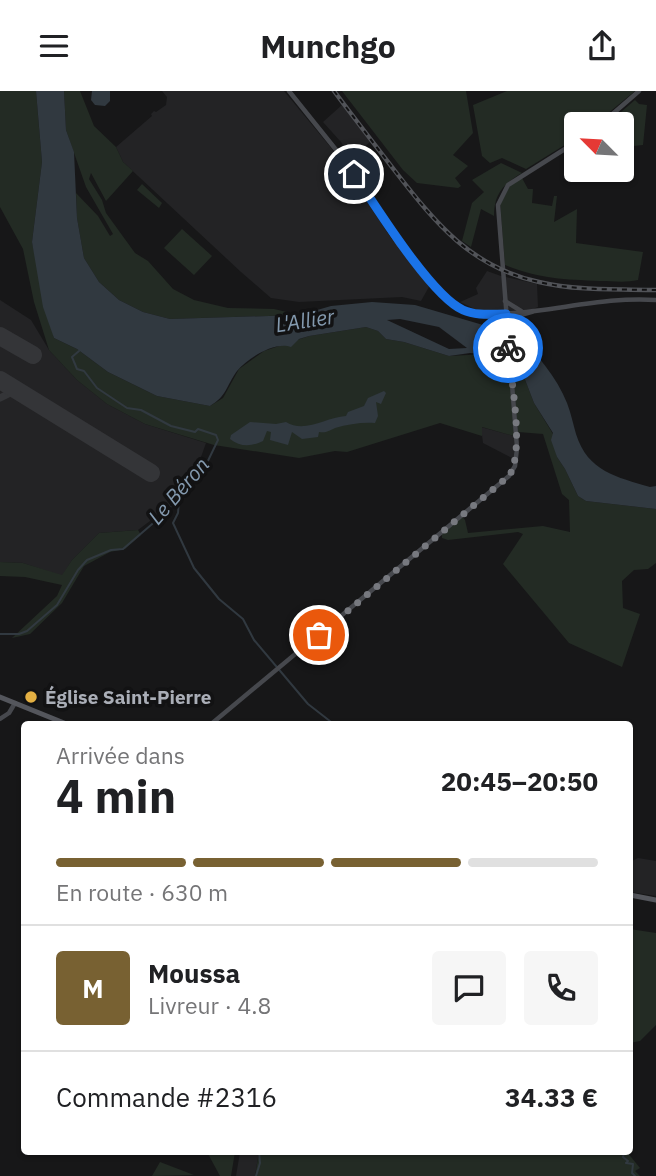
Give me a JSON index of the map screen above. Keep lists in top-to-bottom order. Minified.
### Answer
{"water":["L'Allier","Le Béron"],"places":["Église Saint-Pierre"],"north":"top left","page":{"header":"Munchgo","heading":["4 min","Arrivée dans","20:45–20:50"],"panel":["Moussa","Livreur · 4.8","Commande #2316","34.33 €"],"bar":"En route · 630 m","round":"M"}}
